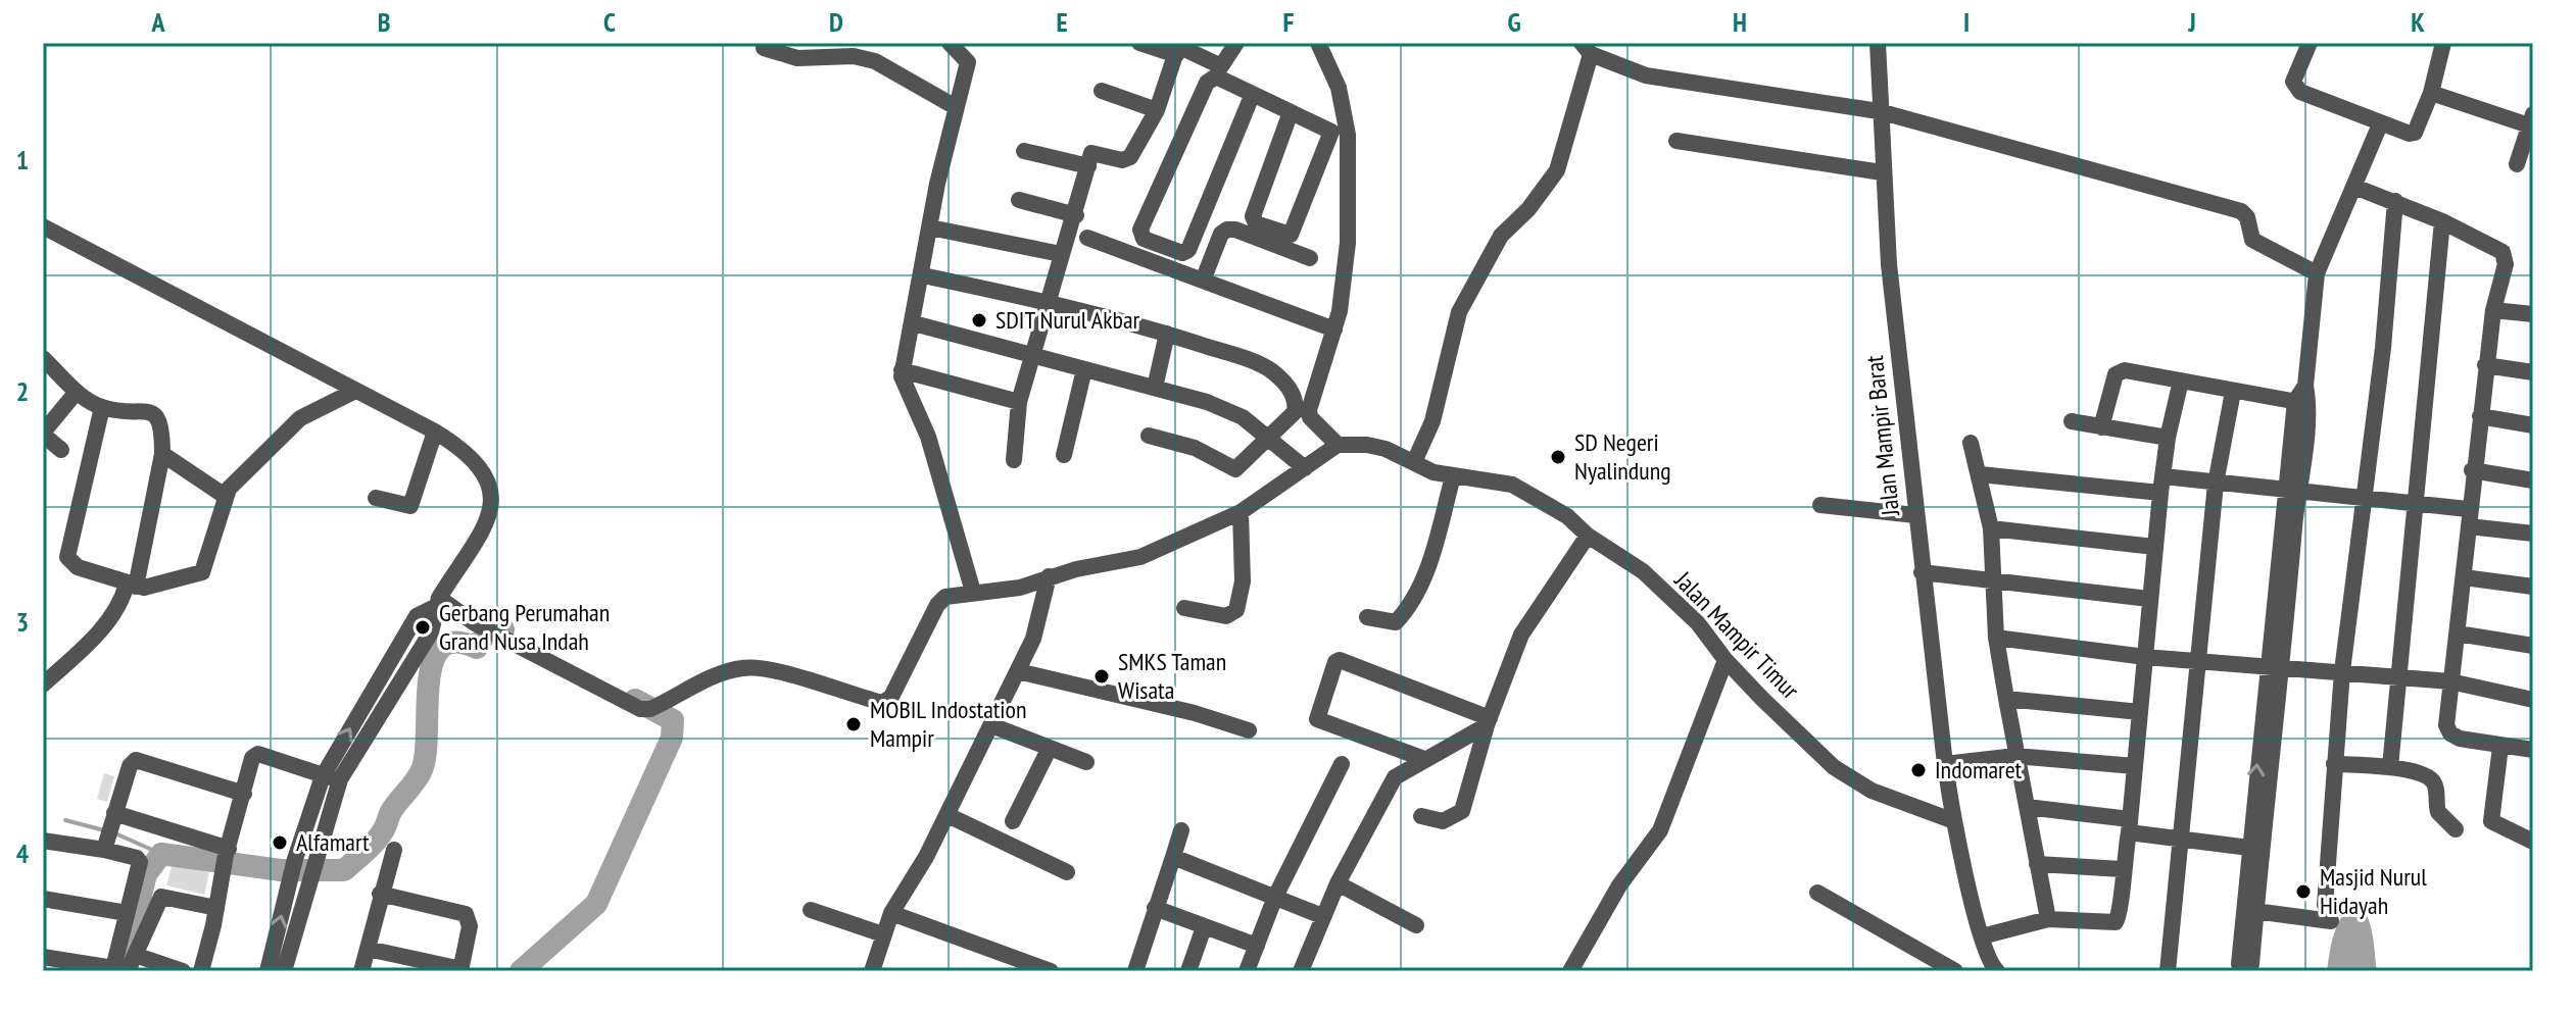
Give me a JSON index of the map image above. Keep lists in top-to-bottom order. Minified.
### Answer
{"streets":{"street":["Jalan Mampir Barat","Jalan Mampir Timur"]},"crossings":[["Jalan Mampir Barat","Jalan Mampir Timur"]],"places":["SDIT Nurul Akbar","SD Negeri Nyalindung","Gerbang Perumahan Grand Nusa Indah","SMKS Taman Wisata","MOBIL Indostation Mampir","Indomaret","Alfamart","Masjid Nurul Hidayah"],"grid":{"columns":["A","B","C","D","E","F","G","H","I","J","K"],"rows":["1","2","3","4"]}}
